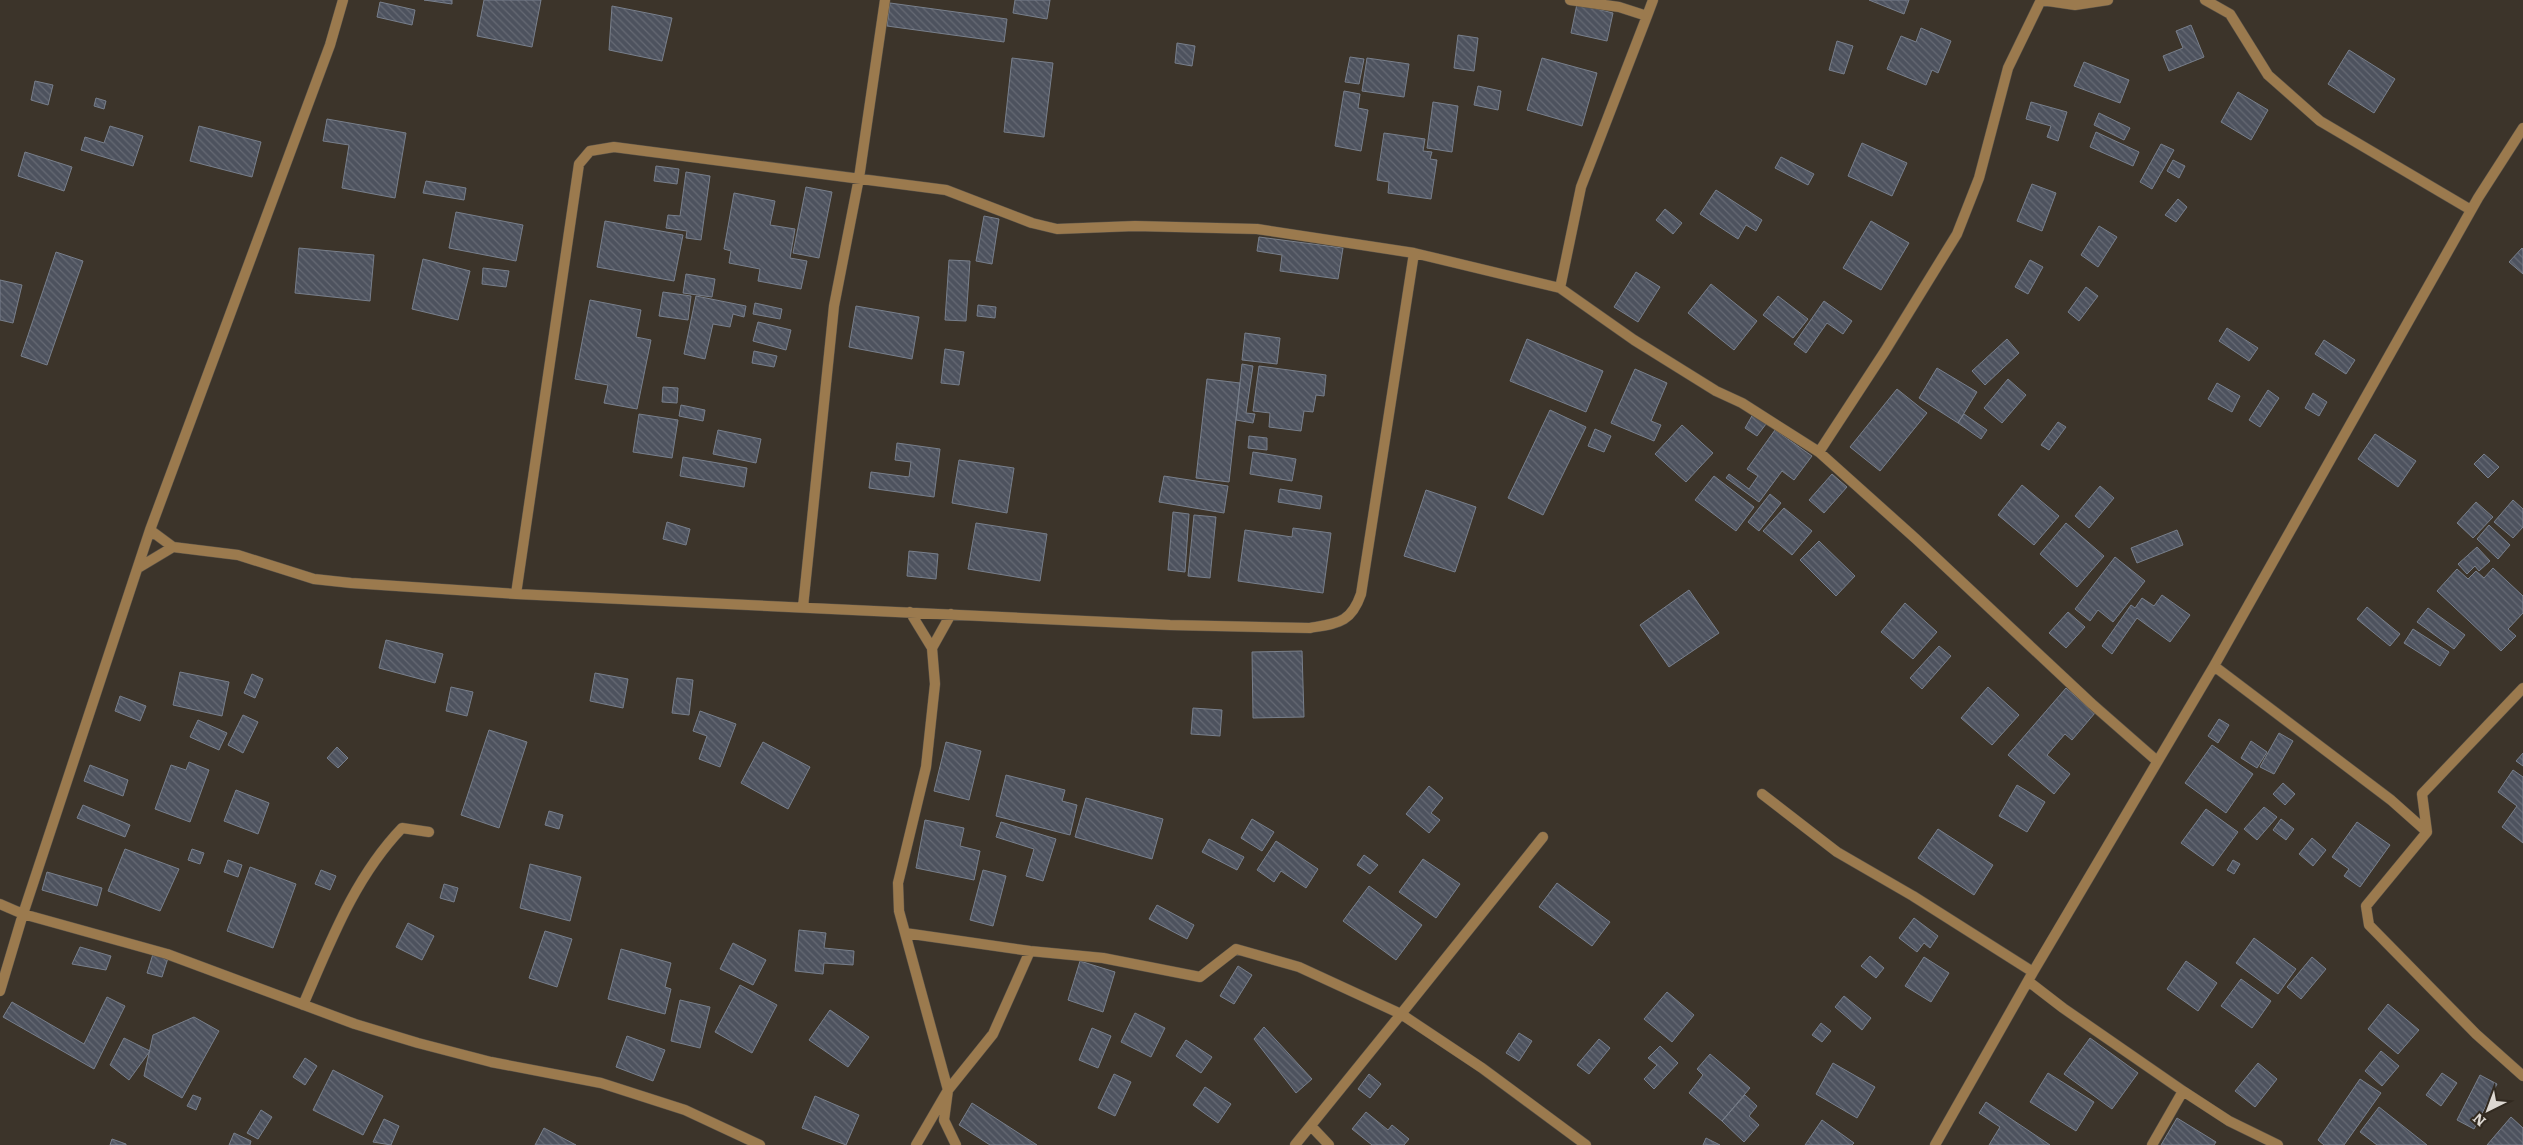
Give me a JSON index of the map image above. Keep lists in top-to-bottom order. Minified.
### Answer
{"north":"bottom left"}
